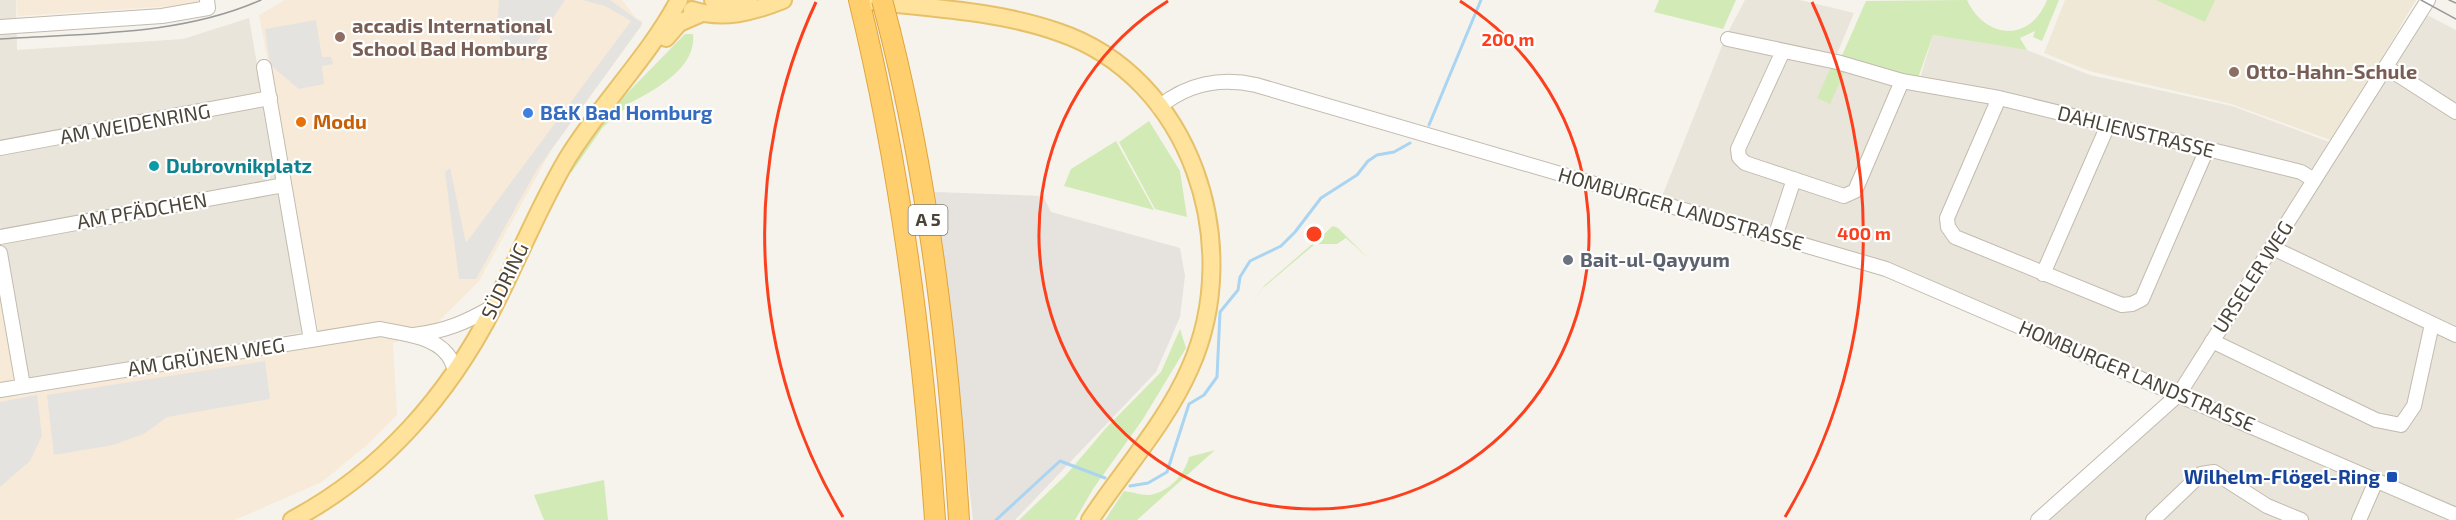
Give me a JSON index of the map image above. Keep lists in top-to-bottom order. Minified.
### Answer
{"streets":{"highway":["A 5"],"main road":["SÜDRING"],"street":["AM WEIDENRING","DAHLIENSTRASSE","HOMBURGER LANDSTRASSE","AM PFÄDCHEN","URSELER WEG","AM GRÜNEN WEG"]},"crossings":[["DAHLIENSTRASSE","URSELER WEG"],["HOMBURGER LANDSTRASSE","URSELER WEG"],["SÜDRING","AM GRÜNEN WEG"]],"places":{"other":["accadis International School Bad Homburg","Otto-Hahn-Schule","B&K Bad Homburg","Modu","Dubrovnikplatz","Bait-ul-Qayyum"],"transit":["Wilhelm-Flögel-Ring"]},"rings":["200 m","400 m"]}
